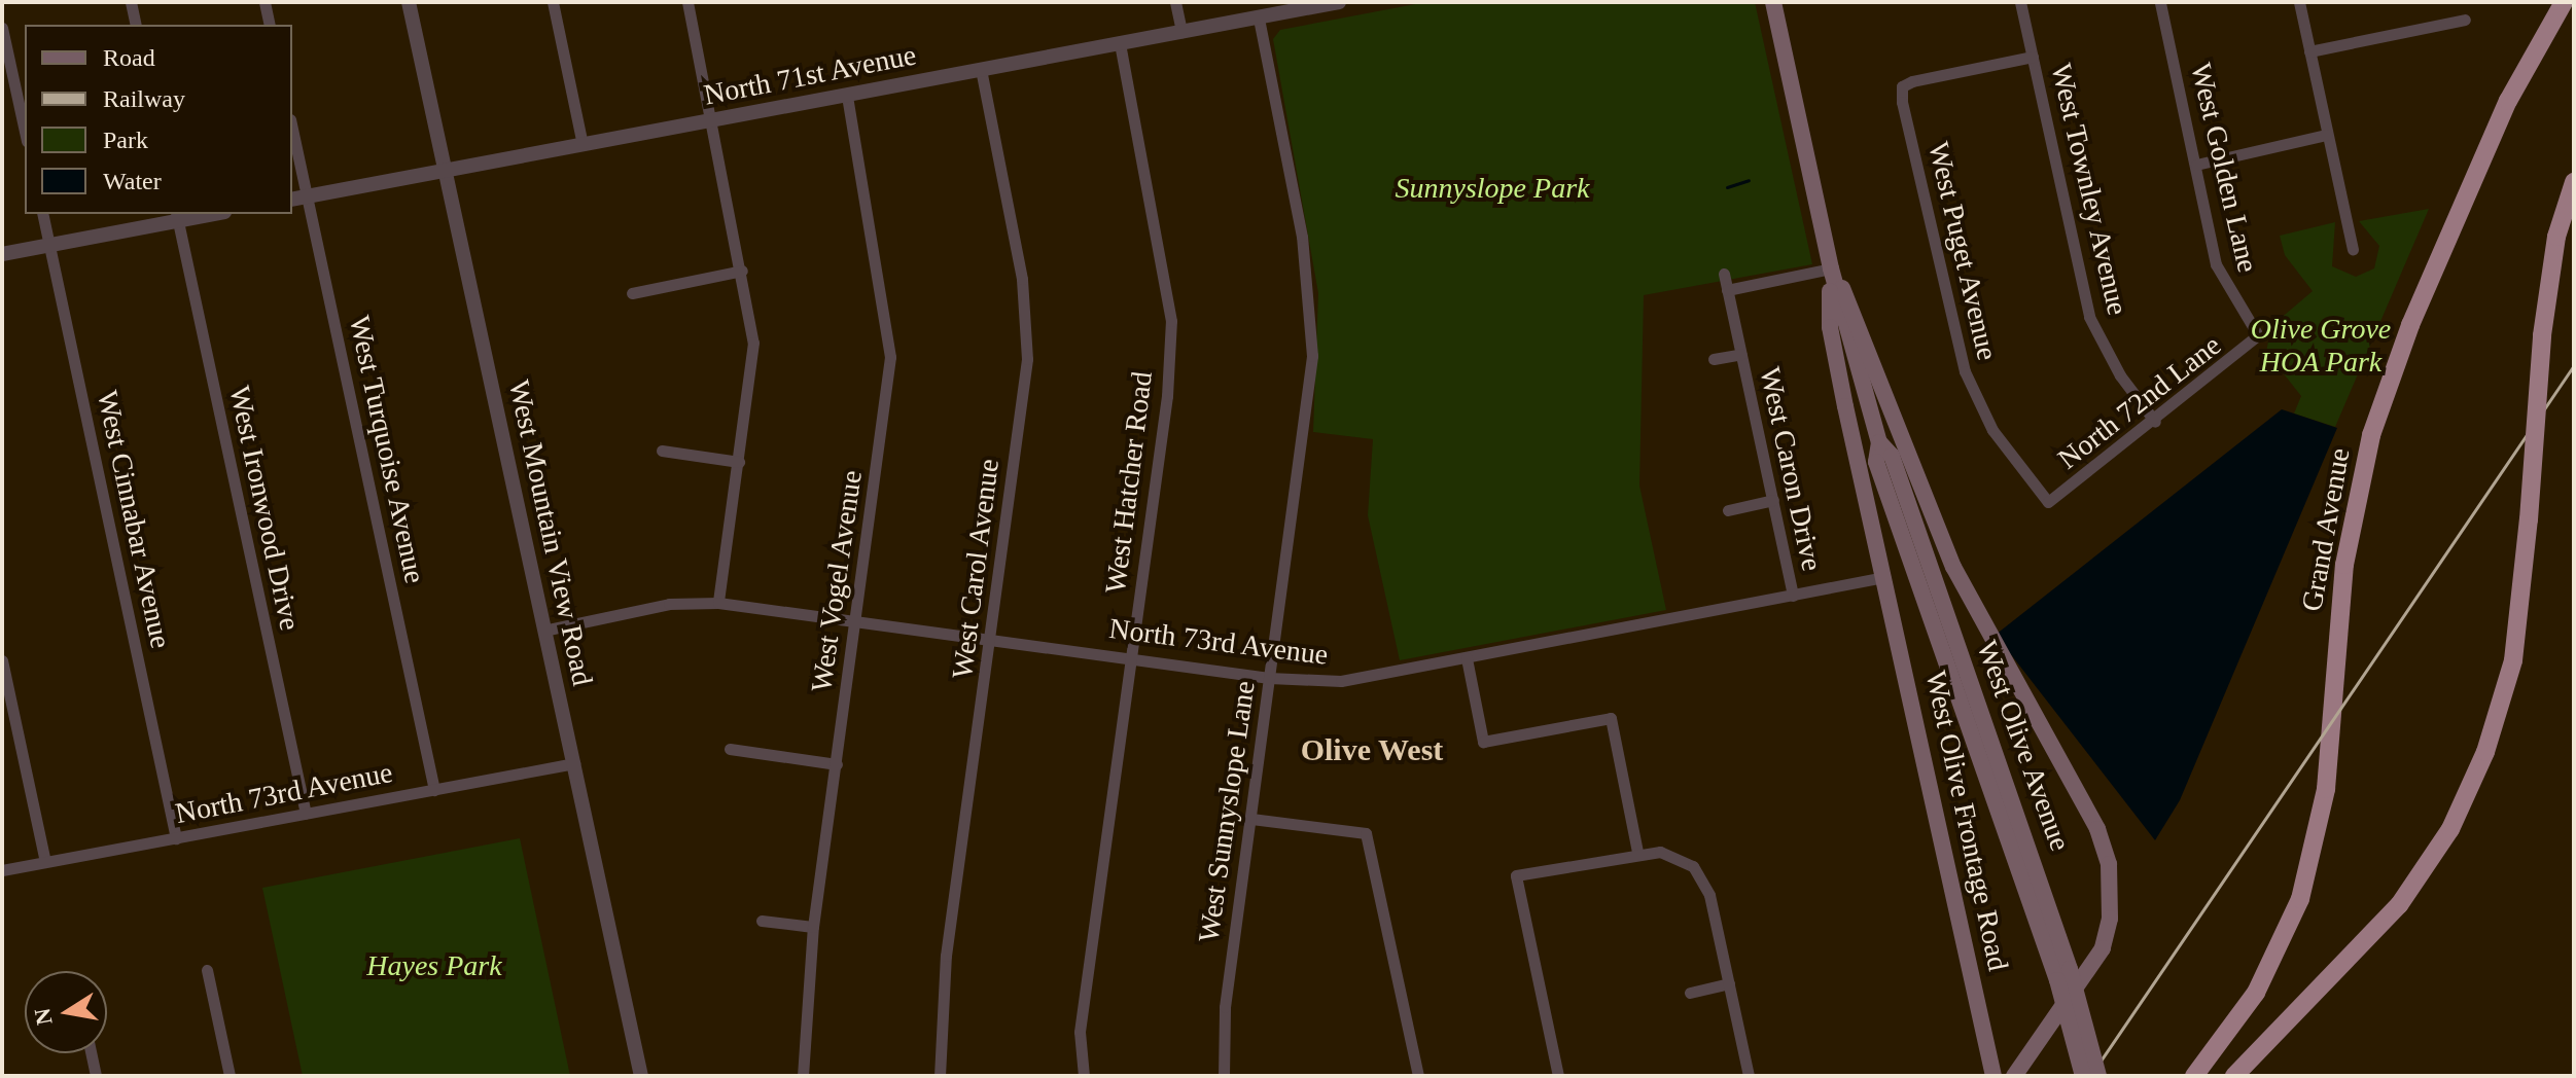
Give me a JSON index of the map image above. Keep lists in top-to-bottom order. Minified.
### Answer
{"streets":{"highway":["Grand Avenue"],"main road":["West Olive Avenue","West Olive Frontage Road"],"street":["North 71st Avenue","West Golden Lane","West Townley Avenue","West Puget Avenue","North 72nd Lane","West Turquoise Avenue","West Caron Drive","West Hatcher Road","West Ironwood Drive","West Cinnabar Avenue","West Mountain View Road","West Carol Avenue","West Vogel Avenue","North 73rd Avenue","West Sunnyslope Lane"]},"crossings":[["North 71st Avenue","West Turquoise Avenue"],["North 71st Avenue","West Hatcher Road"],["North 71st Avenue","West Mountain View Road"],["North 71st Avenue","West Carol Avenue"],["North 71st Avenue","West Vogel Avenue"],["North 71st Avenue","West Sunnyslope Lane"],["West Golden Lane","North 72nd Lane"],["West Townley Avenue","West Puget Avenue"],["West Townley Avenue","North 72nd Lane"],["West Puget Avenue","North 72nd Lane"],["West Turquoise Avenue","North 73rd Avenue"],["West Caron Drive","North 73rd Avenue"],["West Hatcher Road","North 73rd Avenue"],["West Ironwood Drive","North 73rd Avenue"],["West Cinnabar Avenue","North 73rd Avenue"],["West Mountain View Road","North 73rd Avenue"],["West Carol Avenue","North 73rd Avenue"],["West Vogel Avenue","North 73rd Avenue"],["North 73rd Avenue","West Sunnyslope Lane"],["North 73rd Avenue","West Olive Frontage Road"],["West Olive Avenue","West Olive Frontage Road"]],"districts":["Olive West"],"parks":["Sunnyslope Park","Olive Grove HOA Park","Hayes Park"],"legend":["Road","Railway","Park","Water"],"north":"left"}
